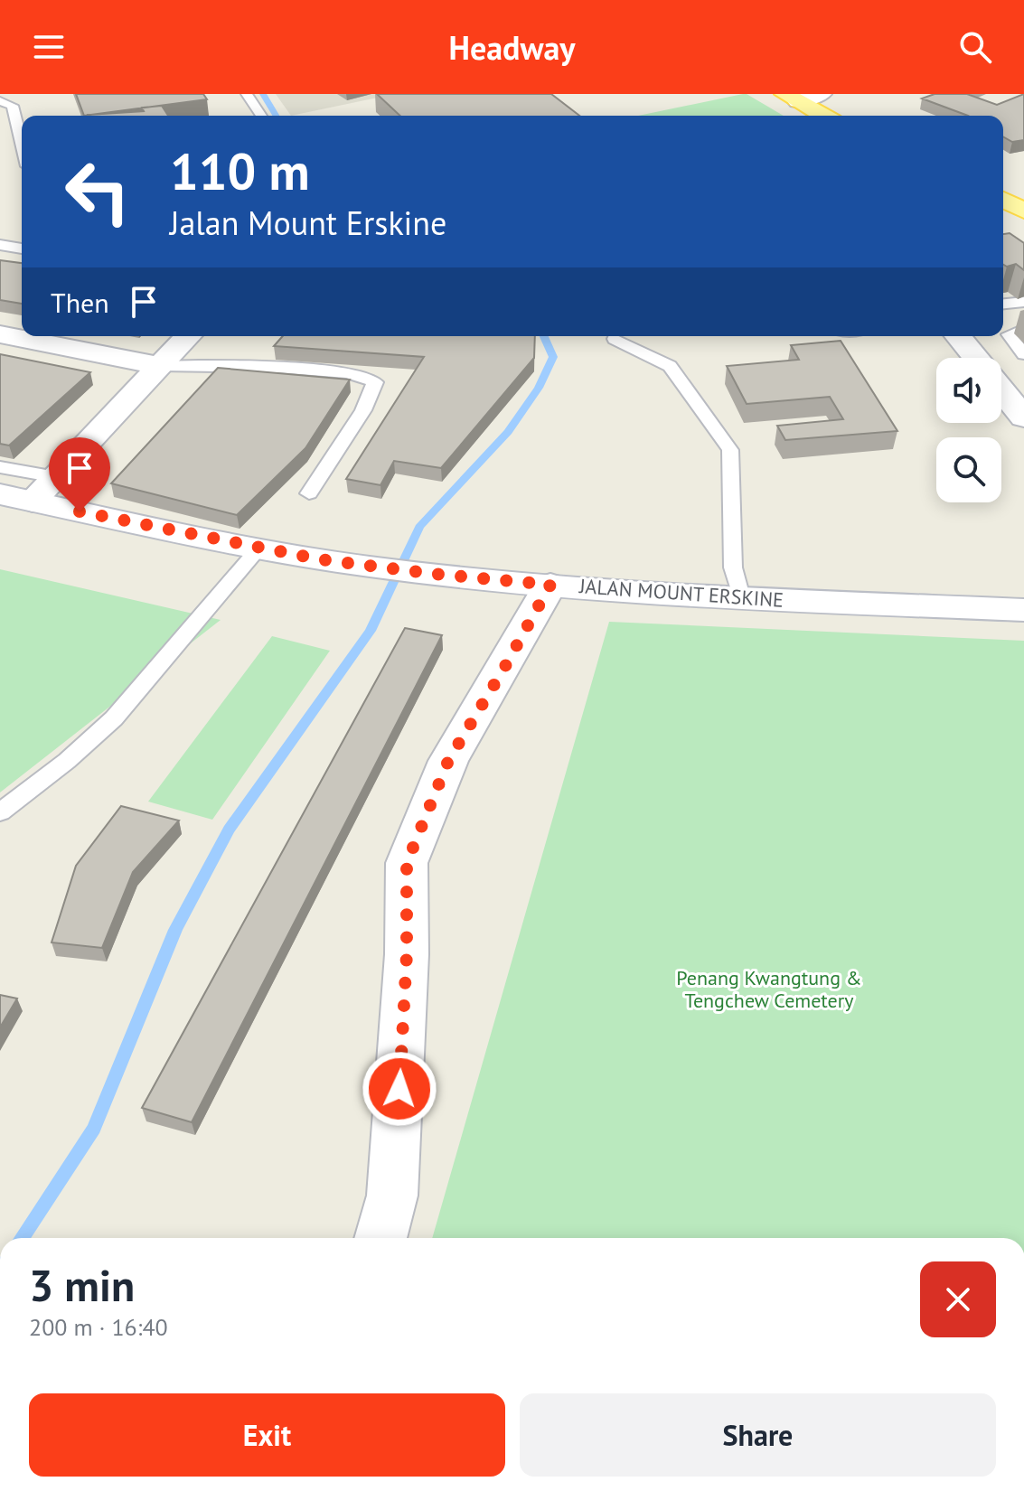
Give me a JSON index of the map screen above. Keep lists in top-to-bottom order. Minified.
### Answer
{"streets":{"street":["JALAN MOUNT ERSKINE"]},"parks":["Penang Kwangtung & Tengchew Cemetery"],"page":{"header":"Headway","turn":["110 m","Jalan Mount Erskine"],"then":"Then","heading":["3 min","200 m · 16:40"],"buttons":["Exit","Share"]}}
